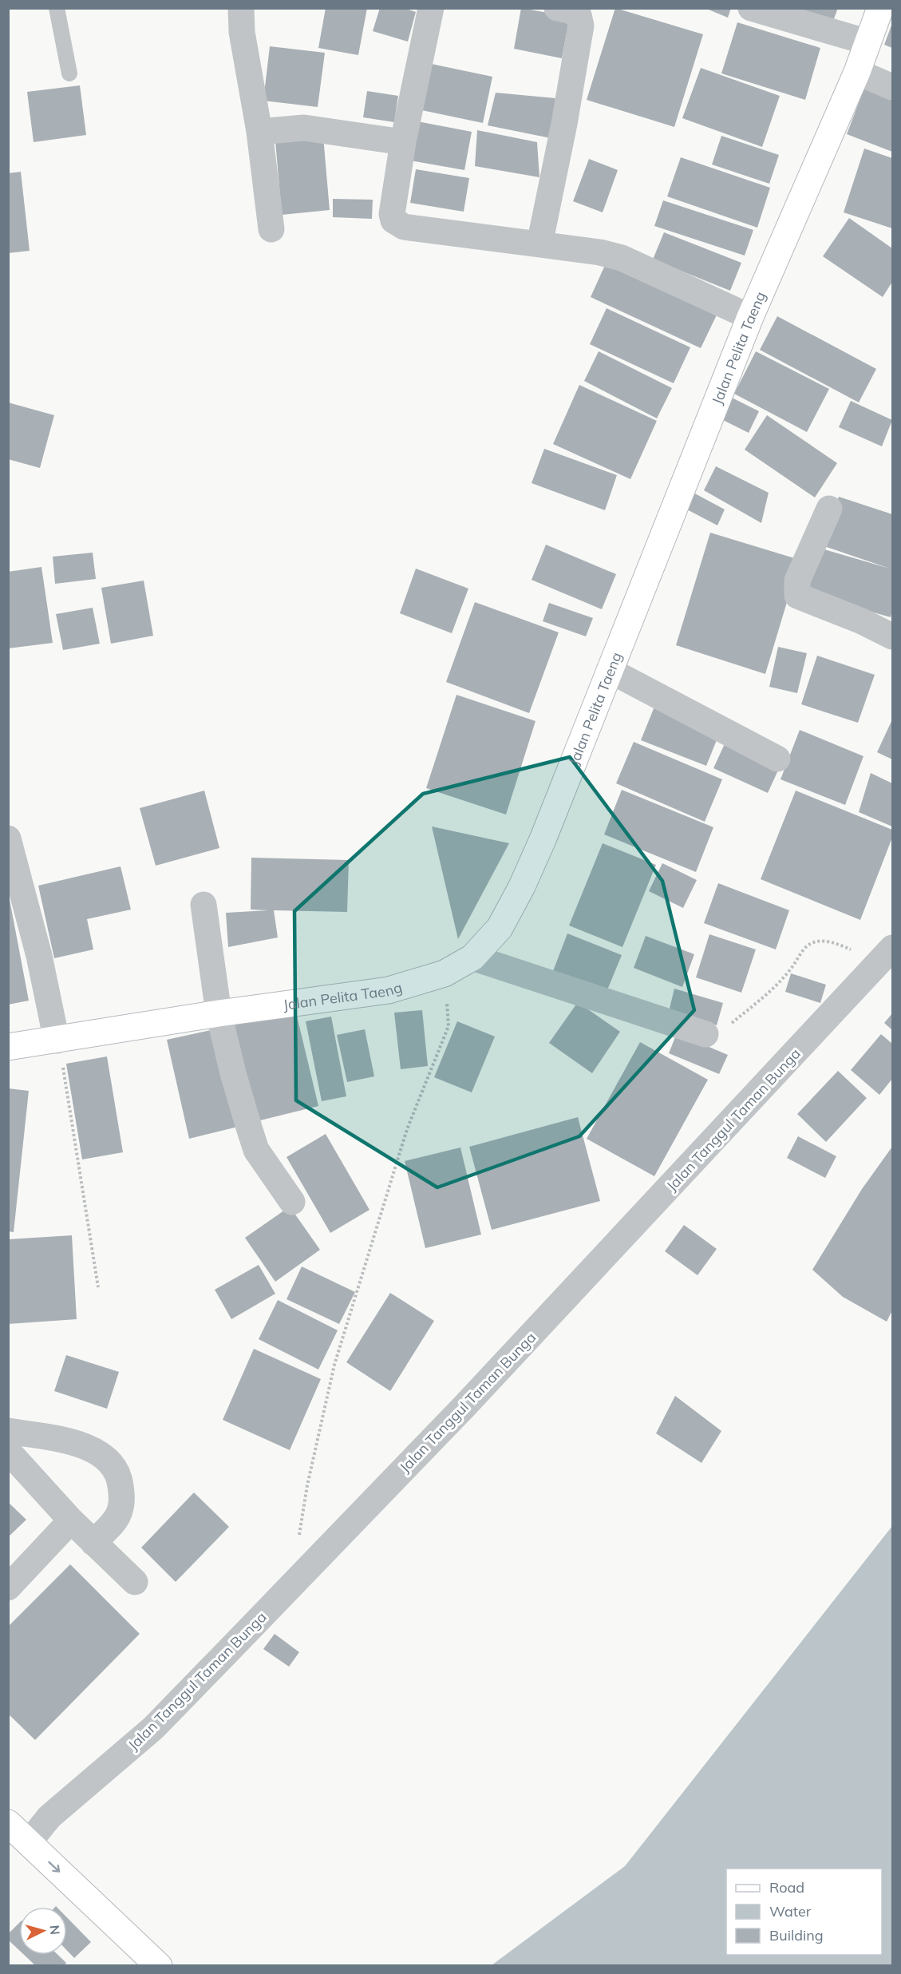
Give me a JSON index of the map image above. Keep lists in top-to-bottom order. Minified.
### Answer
{"streets":{"main road":["Jalan Pelita Taeng"],"street":["Jalan Tanggul Taman Bunga"]},"legend":["Road","Water","Building"],"north":"right"}
